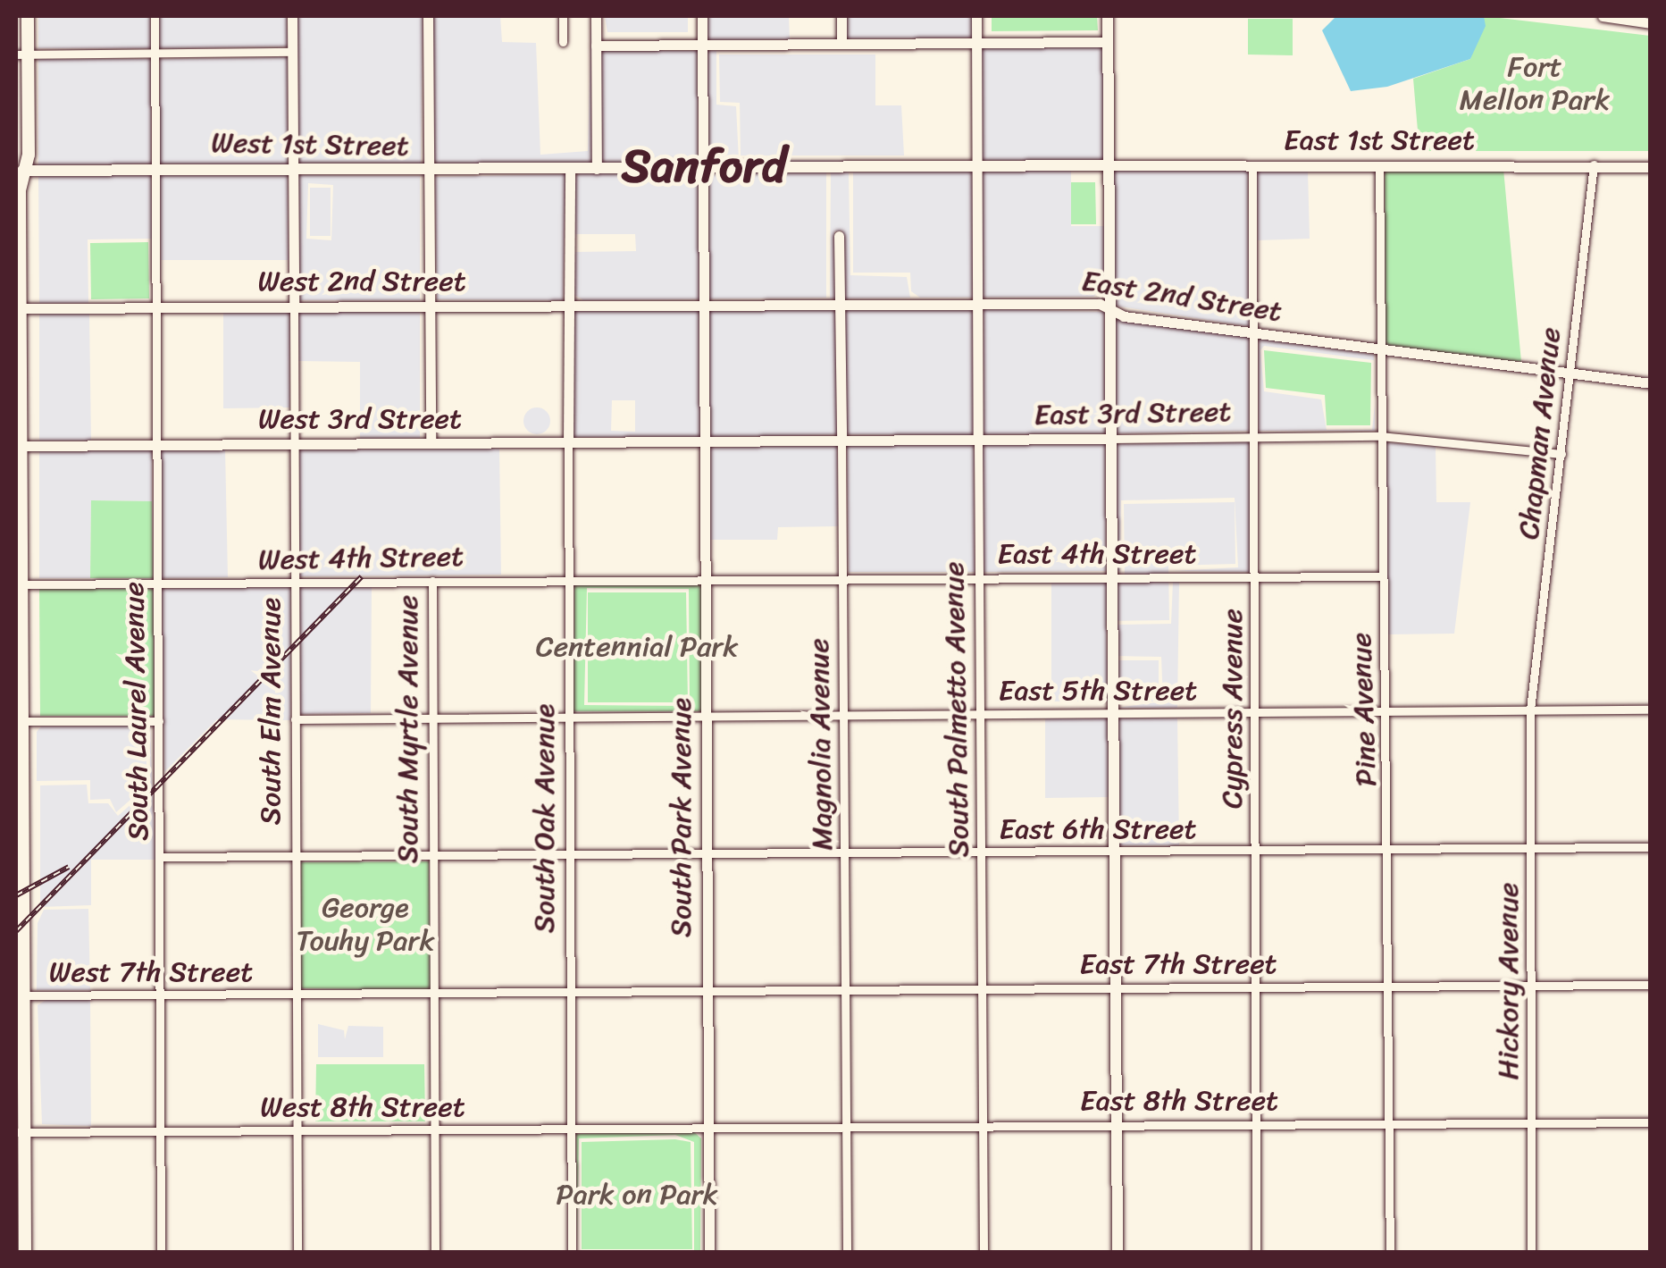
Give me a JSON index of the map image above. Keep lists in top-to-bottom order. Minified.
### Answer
{"streets":{"main road":["West 1st Street"],"street":["East 1st Street","West 2nd Street","East 2nd Street","East 3rd Street","West 3rd Street","Chapman Avenue","East 4th Street","West 4th Street","East 5th Street","Cypress Avenue","South Palmetto Avenue","Pine Avenue","South Laurel Avenue","South Elm Avenue","South Myrtle Avenue","Magnolia Avenue","South Park Avenue","South Oak Avenue","East 6th Street","East 7th Street","West 7th Street","Hickory Avenue","East 8th Street","West 8th Street"]},"crossings":[["East 1st Street","West 1st Street"],["East 1st Street","Chapman Avenue"],["East 1st Street","Cypress Avenue"],["East 1st Street","Pine Avenue"],["West 1st Street","South Palmetto Avenue"],["West 1st Street","South Laurel Avenue"],["West 1st Street","South Elm Avenue"],["West 1st Street","South Park Avenue"],["West 1st Street","South Oak Avenue"],["West 2nd Street","East 2nd Street"],["West 2nd Street","South Laurel Avenue"],["West 2nd Street","South Elm Avenue"],["West 2nd Street","South Park Avenue"],["West 2nd Street","South Oak Avenue"],["East 2nd Street","Chapman Avenue"],["East 2nd Street","Cypress Avenue"],["East 2nd Street","South Palmetto Avenue"],["East 2nd Street","Pine Avenue"],["East 2nd Street","Magnolia Avenue"],["East 2nd Street","South Park Avenue"],["East 3rd Street","West 3rd Street"],["East 3rd Street","Chapman Avenue"],["East 3rd Street","Cypress Avenue"],["East 3rd Street","South Palmetto Avenue"],["East 3rd Street","Pine Avenue"],["East 3rd Street","Magnolia Avenue"],["East 3rd Street","South Park Avenue"],["West 3rd Street","South Laurel Avenue"],["West 3rd Street","South Elm Avenue"],["West 3rd Street","South Park Avenue"],["West 3rd Street","South Oak Avenue"],["Chapman Avenue","East 5th Street"],["Chapman Avenue","Hickory Avenue"],["East 4th Street","West 4th Street"],["East 4th Street","Cypress Avenue"],["East 4th Street","South Palmetto Avenue"],["East 4th Street","Pine Avenue"],["East 4th Street","Magnolia Avenue"],["East 4th Street","South Park Avenue"],["West 4th Street","South Laurel Avenue"],["West 4th Street","South Elm Avenue"],["West 4th Street","South Myrtle Avenue"],["West 4th Street","South Park Avenue"],["West 4th Street","South Oak Avenue"],["East 5th Street","Cypress Avenue"],["East 5th Street","South Palmetto Avenue"],["East 5th Street","Pine Avenue"],["East 5th Street","South Elm Avenue"],["East 5th Street","South Myrtle Avenue"],["East 5th Street","Magnolia Avenue"],["East 5th Street","South Park Avenue"],["East 5th Street","South Oak Avenue"],["East 5th Street","Hickory Avenue"],["Cypress Avenue","East 6th Street"],["Cypress Avenue","East 7th Street"],["Cypress Avenue","East 8th Street"],["South Palmetto Avenue","East 6th Street"],["South Palmetto Avenue","East 7th Street"],["South Palmetto Avenue","East 8th Street"],["Pine Avenue","East 6th Street"],["Pine Avenue","East 7th Street"],["Pine Avenue","East 8th Street"],["South Laurel Avenue","East 6th Street"],["South Laurel Avenue","West 7th Street"],["South Laurel Avenue","West 8th Street"],["South Elm Avenue","East 6th Street"],["South Elm Avenue","West 7th Street"],["South Elm Avenue","West 8th Street"],["South Myrtle Avenue","East 6th Street"],["South Myrtle Avenue","West 7th Street"],["South Myrtle Avenue","West 8th Street"],["Magnolia Avenue","East 6th Street"],["Magnolia Avenue","East 7th Street"],["Magnolia Avenue","East 8th Street"],["South Park Avenue","East 6th Street"],["South Park Avenue","East 7th Street"],["South Park Avenue","West 7th Street"],["South Park Avenue","East 8th Street"],["South Park Avenue","West 8th Street"],["South Oak Avenue","East 6th Street"],["South Oak Avenue","West 7th Street"],["South Oak Avenue","West 8th Street"],["East 6th Street","Hickory Avenue"],["East 7th Street","West 7th Street"],["East 7th Street","Hickory Avenue"],["Hickory Avenue","East 8th Street"],["East 8th Street","West 8th Street"]],"districts":["Sanford"],"parks":["Fort Mellon Park","Centennial Park","George Touhy Park","Park on Park"]}
